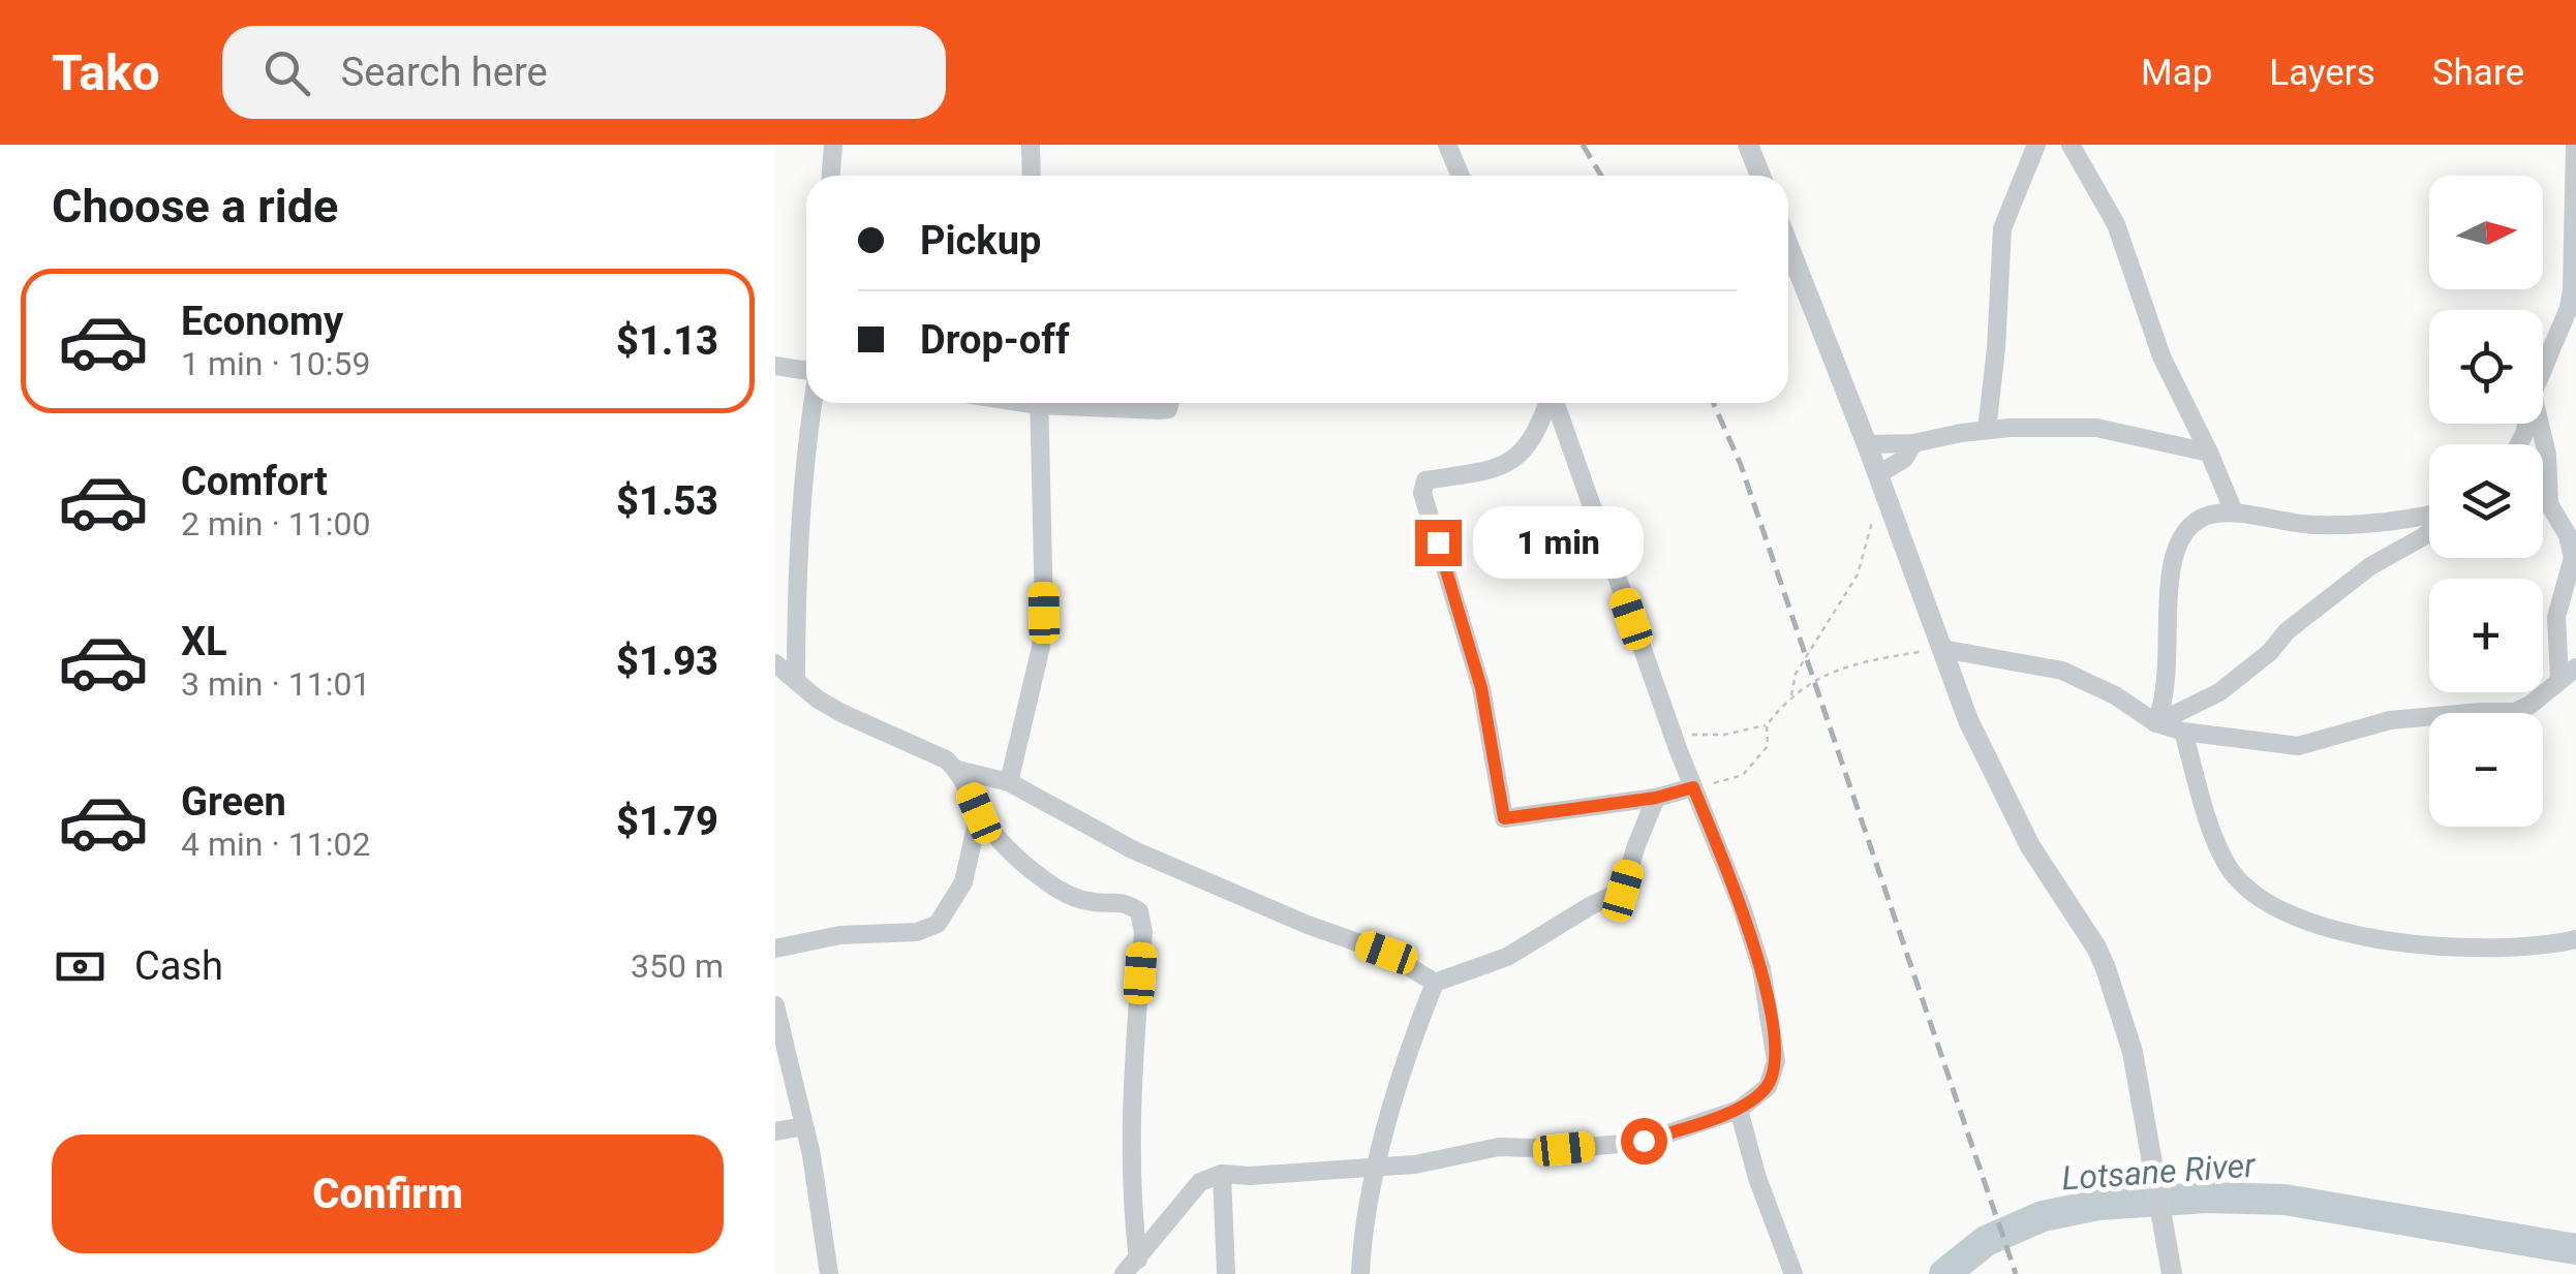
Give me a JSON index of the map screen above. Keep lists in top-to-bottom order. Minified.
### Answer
{"water":["Lotsane River"],"north":"right","page":{"header":"Tako","search":"Search here","nav":["Map","Layers","Share"],"heading":"Choose a ride","map_buttons":["+","−"],"banner":["Pickup","Drop-off"],"list":[{"name":"Economy","note":"1 min · 10:59","value":"$1.13"},{"name":"Comfort","note":"2 min · 11:00","value":"$1.53"},{"name":"XL","note":"3 min · 11:01","value":"$1.93"},{"name":"Green","note":"4 min · 11:02","value":"$1.79"}],"bubble":"1 min","pay":["Cash","350 m"],"buttons":"Confirm"}}
